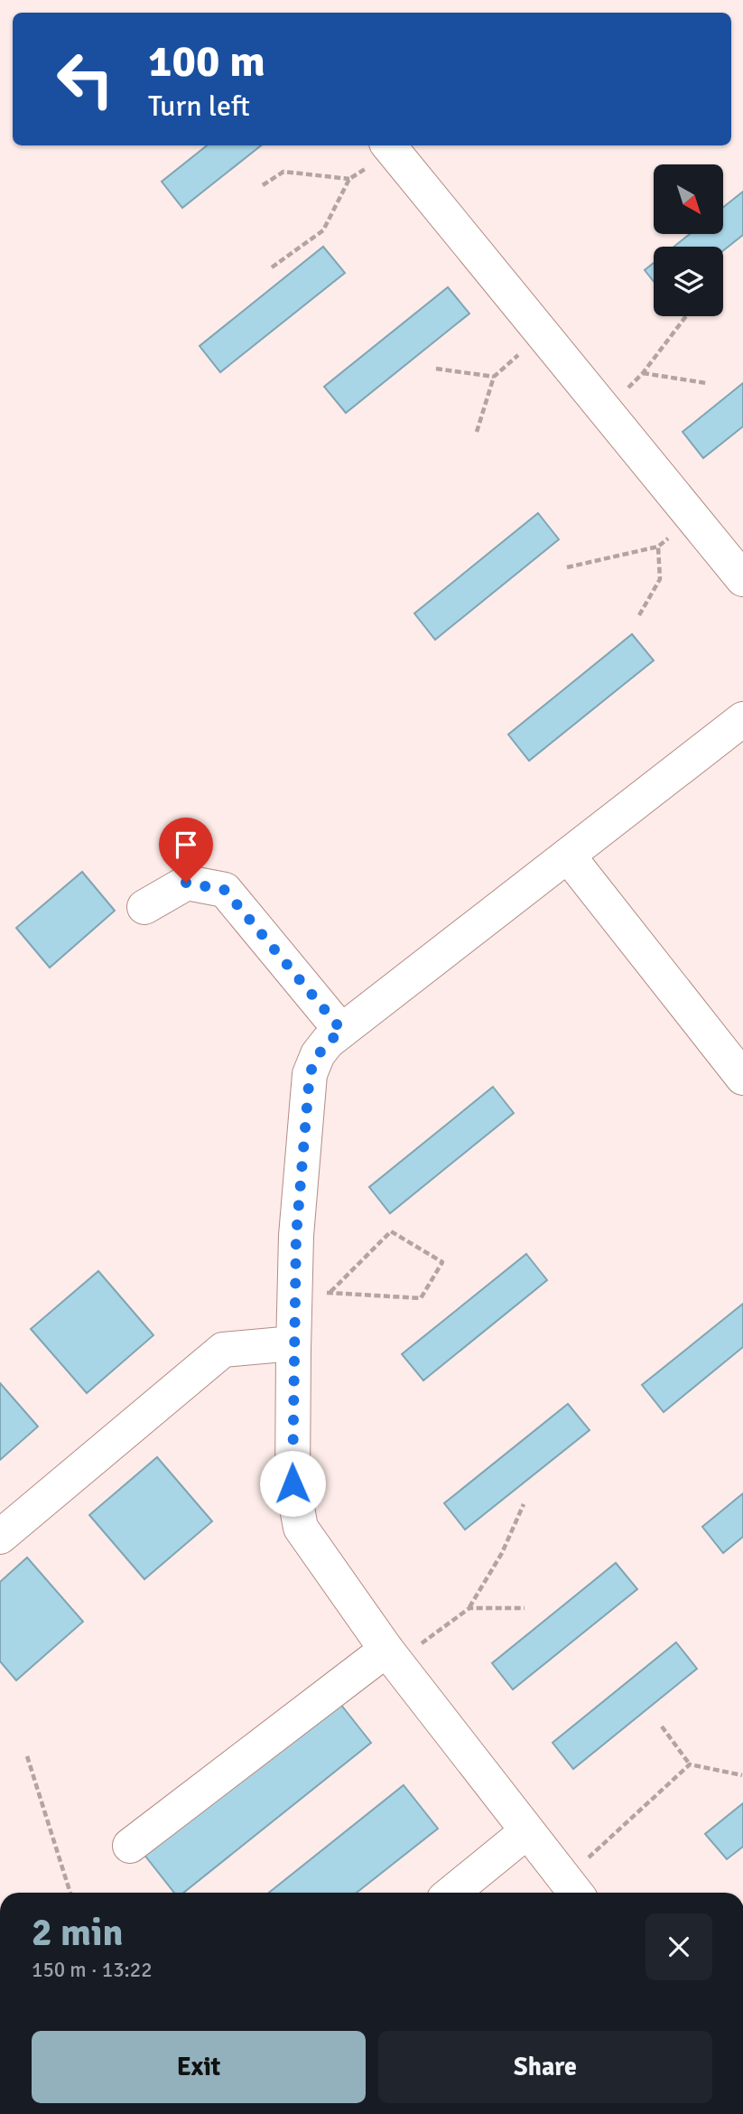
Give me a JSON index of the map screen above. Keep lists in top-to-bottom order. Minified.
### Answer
{"north":"bottom right","page":{"turn":["100 m","Turn left"],"heading":["2 min","150 m · 13:22"],"buttons":["Exit","Share"]}}
